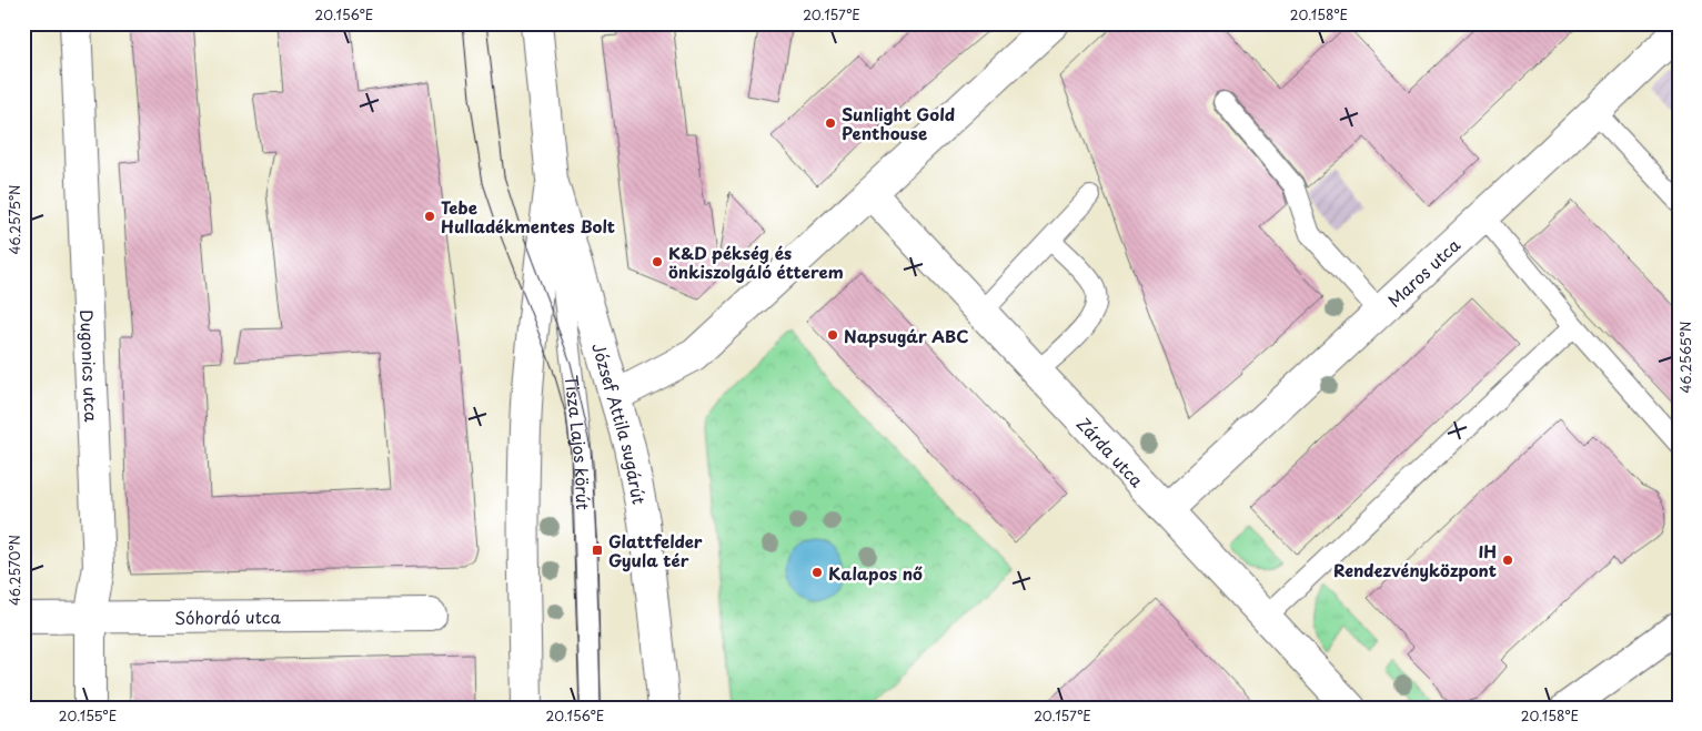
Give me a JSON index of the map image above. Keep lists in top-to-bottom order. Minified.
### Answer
{"streets":{"street":["Maros utca","Dugonics utca","József Attila sugárút","Zárda utca","Sóhordó utca"],"lane":["Tisza Lajos körút"]},"crossings":[["Maros utca","Zárda utca"],["Dugonics utca","Sóhordó utca"],["József Attila sugárút","Tisza Lajos körút"]],"places":{"other":["Sunlight Gold Penthouse","Tebe Hulladékmentes Bolt","K&D pékség és önkiszolgáló étterem","Napsugár ABC","IH Rendezvényközpont","Kalapos nő"],"transit":["Glattfelder Gyula tér"]},"coordinates":["20.156°E","20.157°E","20.158°E","46.2575°N","46.2565°N","46.2570°N","20.155°E"]}
